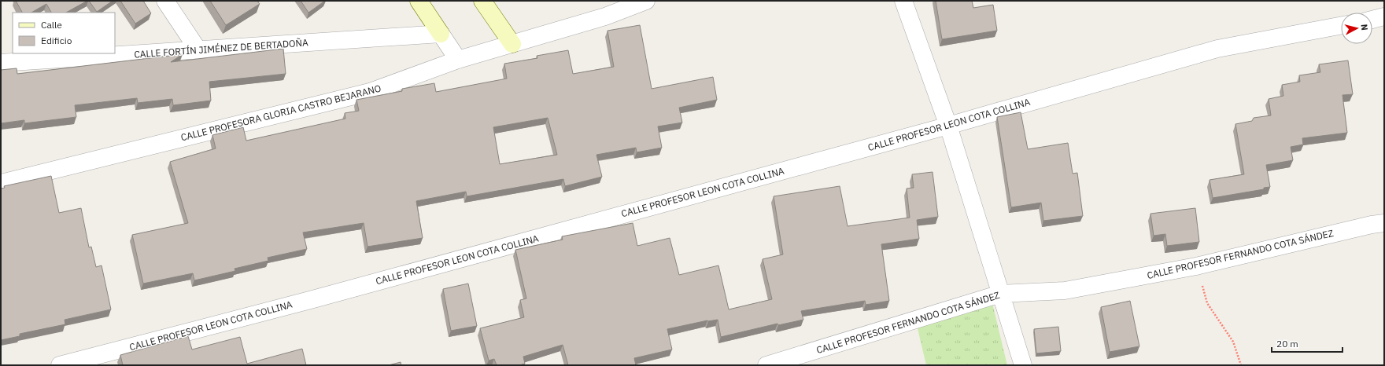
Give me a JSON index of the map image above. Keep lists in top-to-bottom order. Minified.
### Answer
{"streets":{"street":["CALLE FORTÍN JIMÉNEZ DE BERTADOÑA","CALLE PROFESORA GLORIA CASTRO BEJARANO","CALLE PROFESOR LEON COTA COLLINA","CALLE PROFESOR FERNANDO COTA SÁNDEZ"]},"legend":["Calle","Edificio"],"scale_bar":"20 m","north":"right"}
